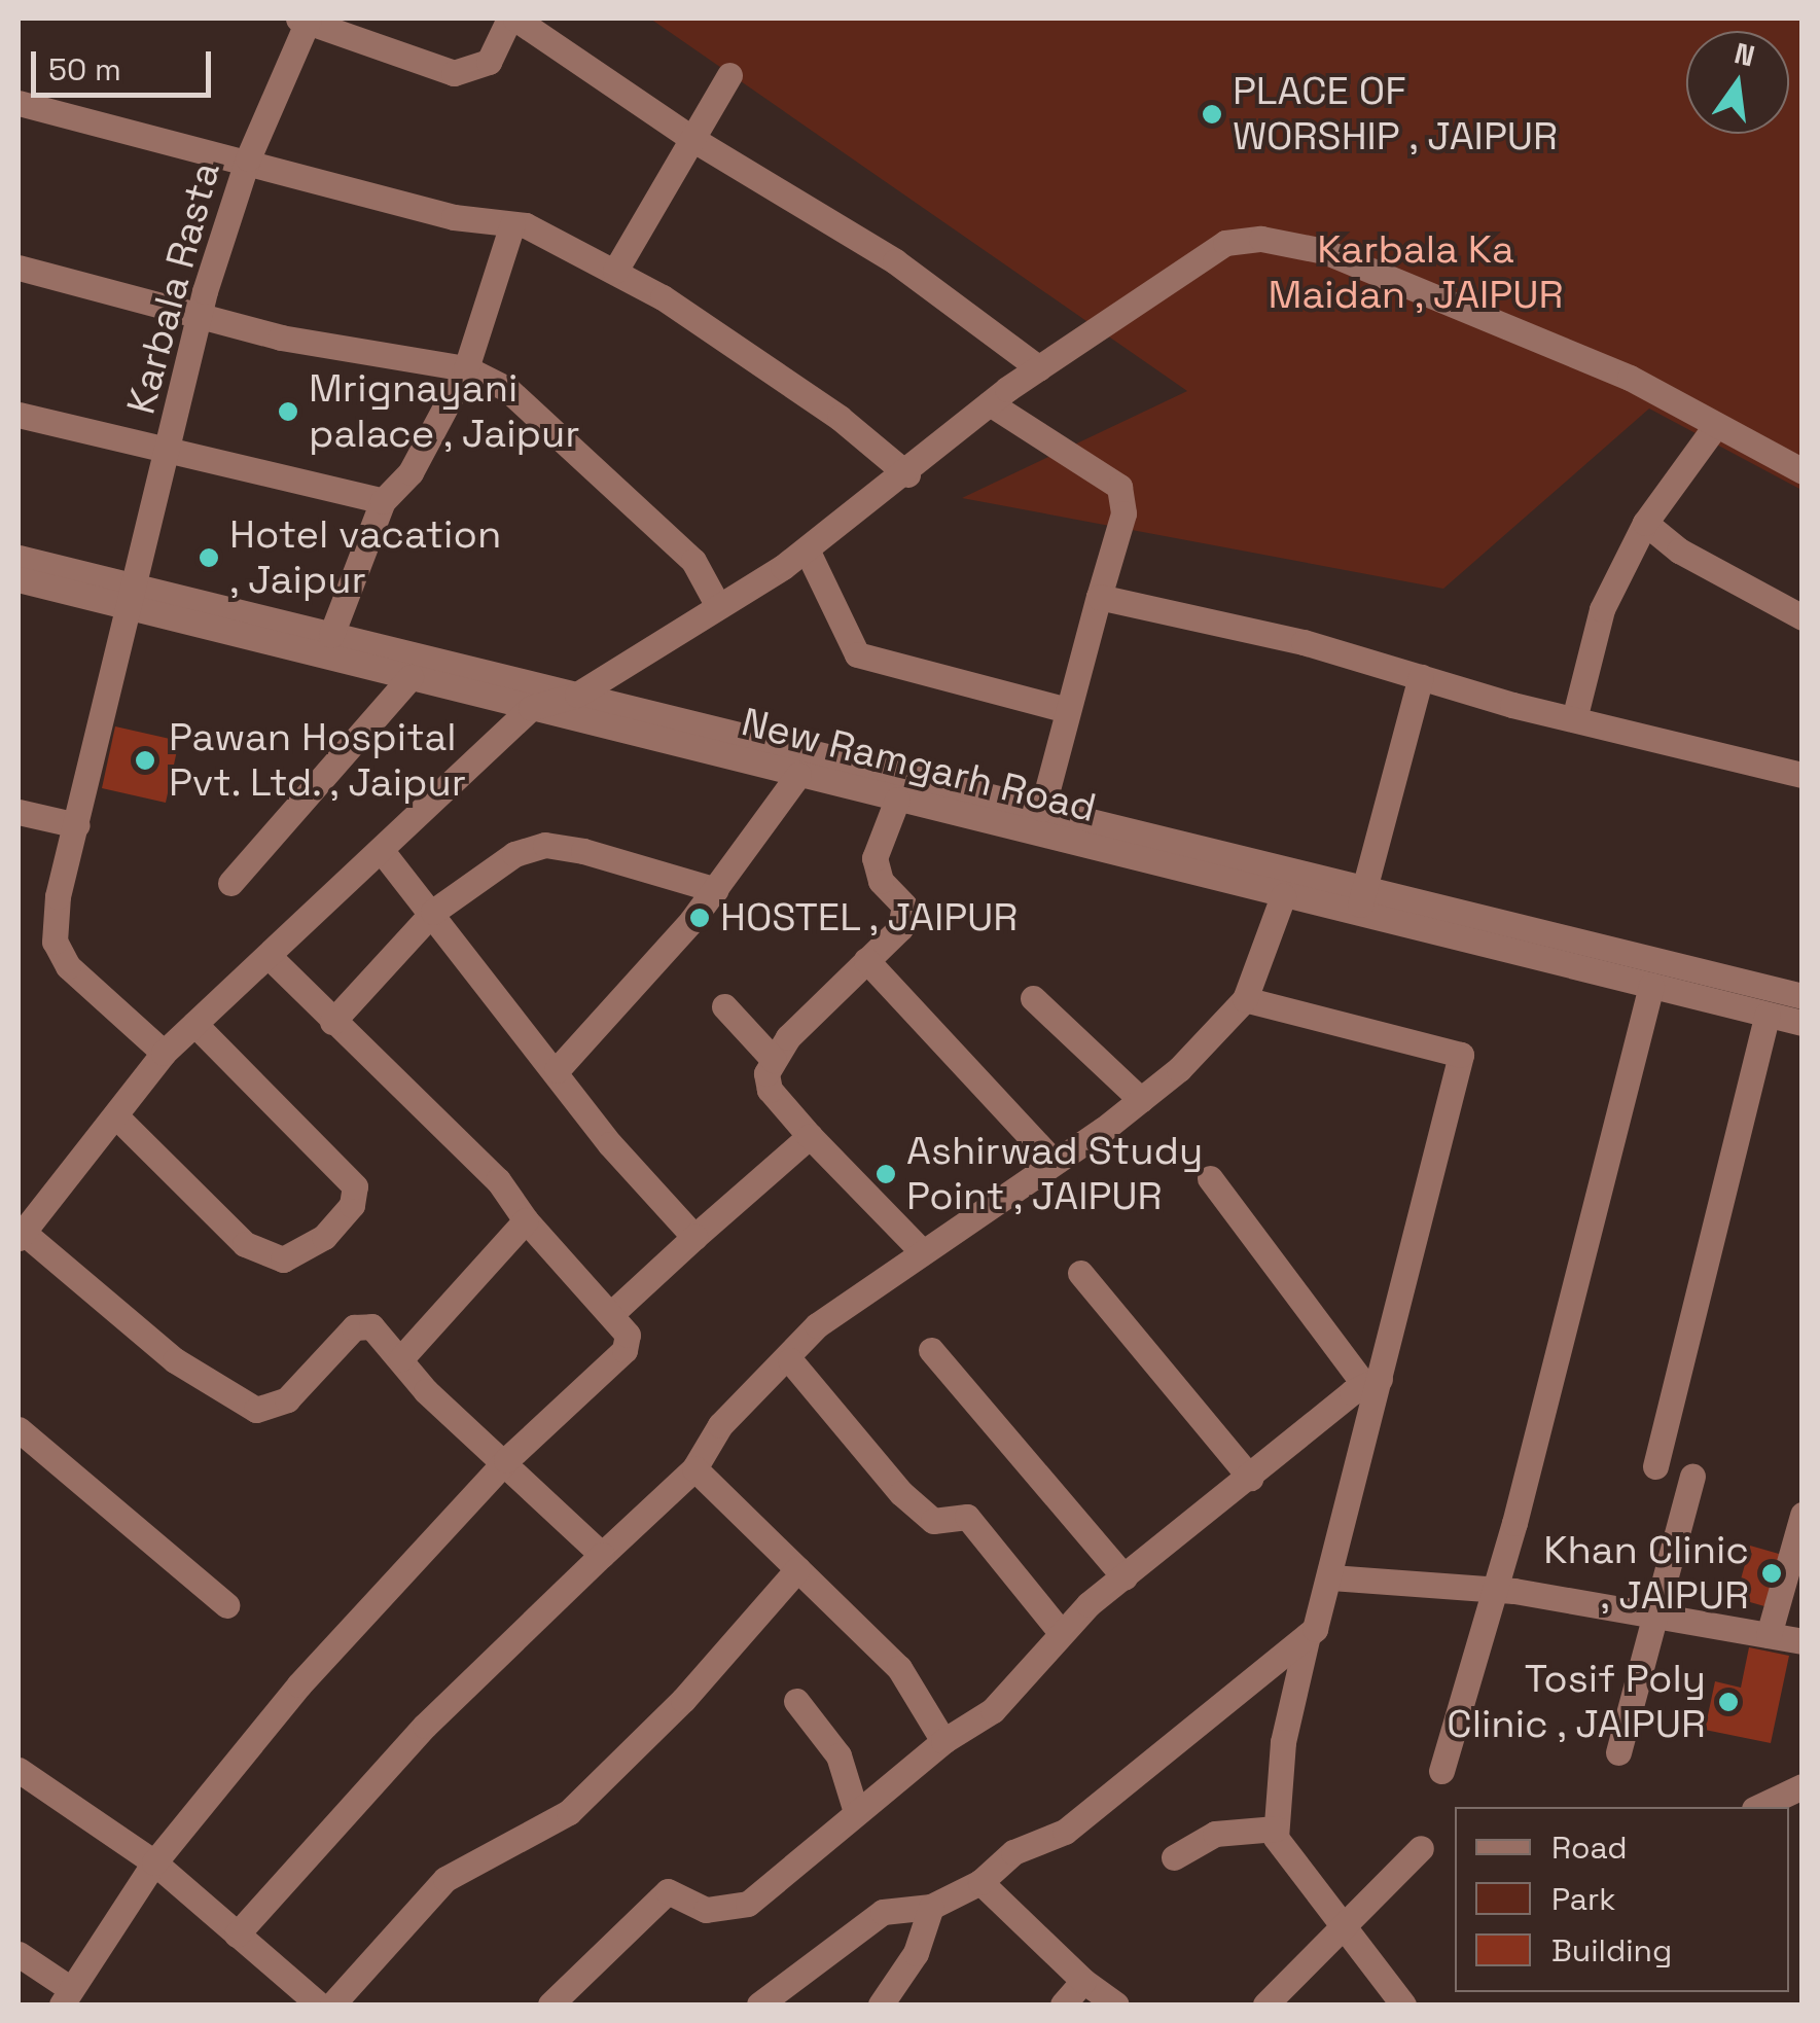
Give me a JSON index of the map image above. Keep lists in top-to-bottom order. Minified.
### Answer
{"streets":{"street":["Karbala Rasta","New Ramgarh Road"]},"crossings":[["Karbala Rasta","New Ramgarh Road"]],"parks":["Karbala Ka Maidan , JAIPUR"],"places":["PLACE OF WORSHIP , JAIPUR","Mrignayani palace , Jaipur","Hotel vacation , Jaipur","Pawan Hospital Pvt. Ltd. , Jaipur","HOSTEL , JAIPUR","Ashirwad Study Point , JAIPUR","Khan Clinic , JAIPUR","Tosif Poly Clinic , JAIPUR"],"legend":["Road","Park","Building"],"scale_bar":"50 m","north":"top"}
